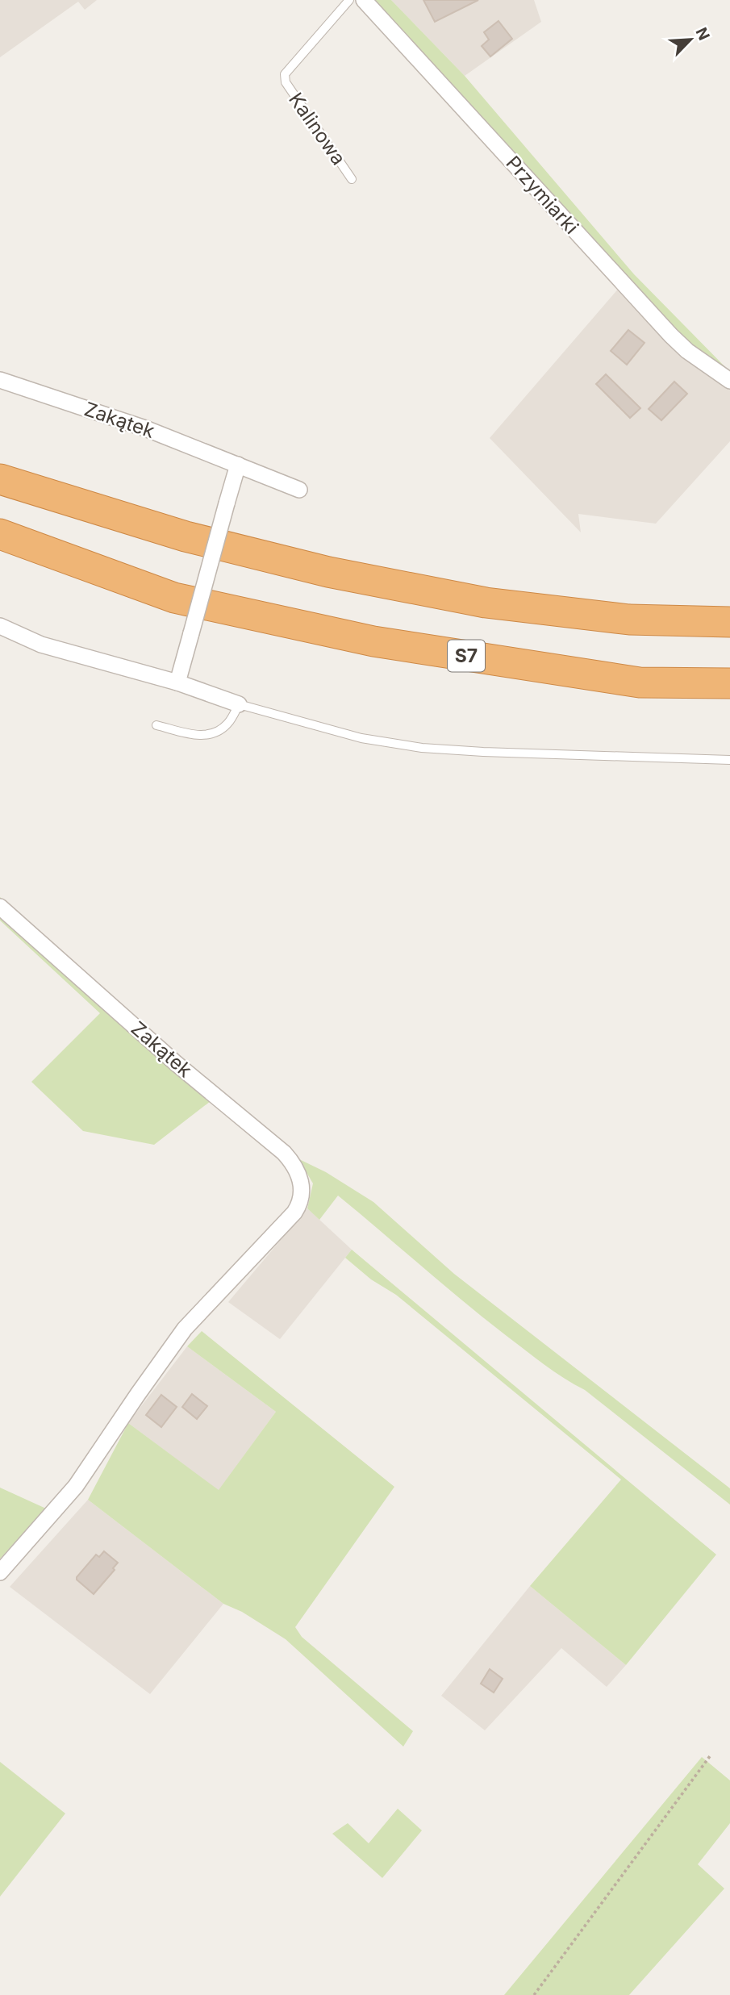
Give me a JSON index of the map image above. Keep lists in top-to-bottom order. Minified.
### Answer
{"streets":{"highway":["S7"],"street":["Przymiarki","Zakątek"],"lane":["Kalinowa"]},"north":"top right"}
